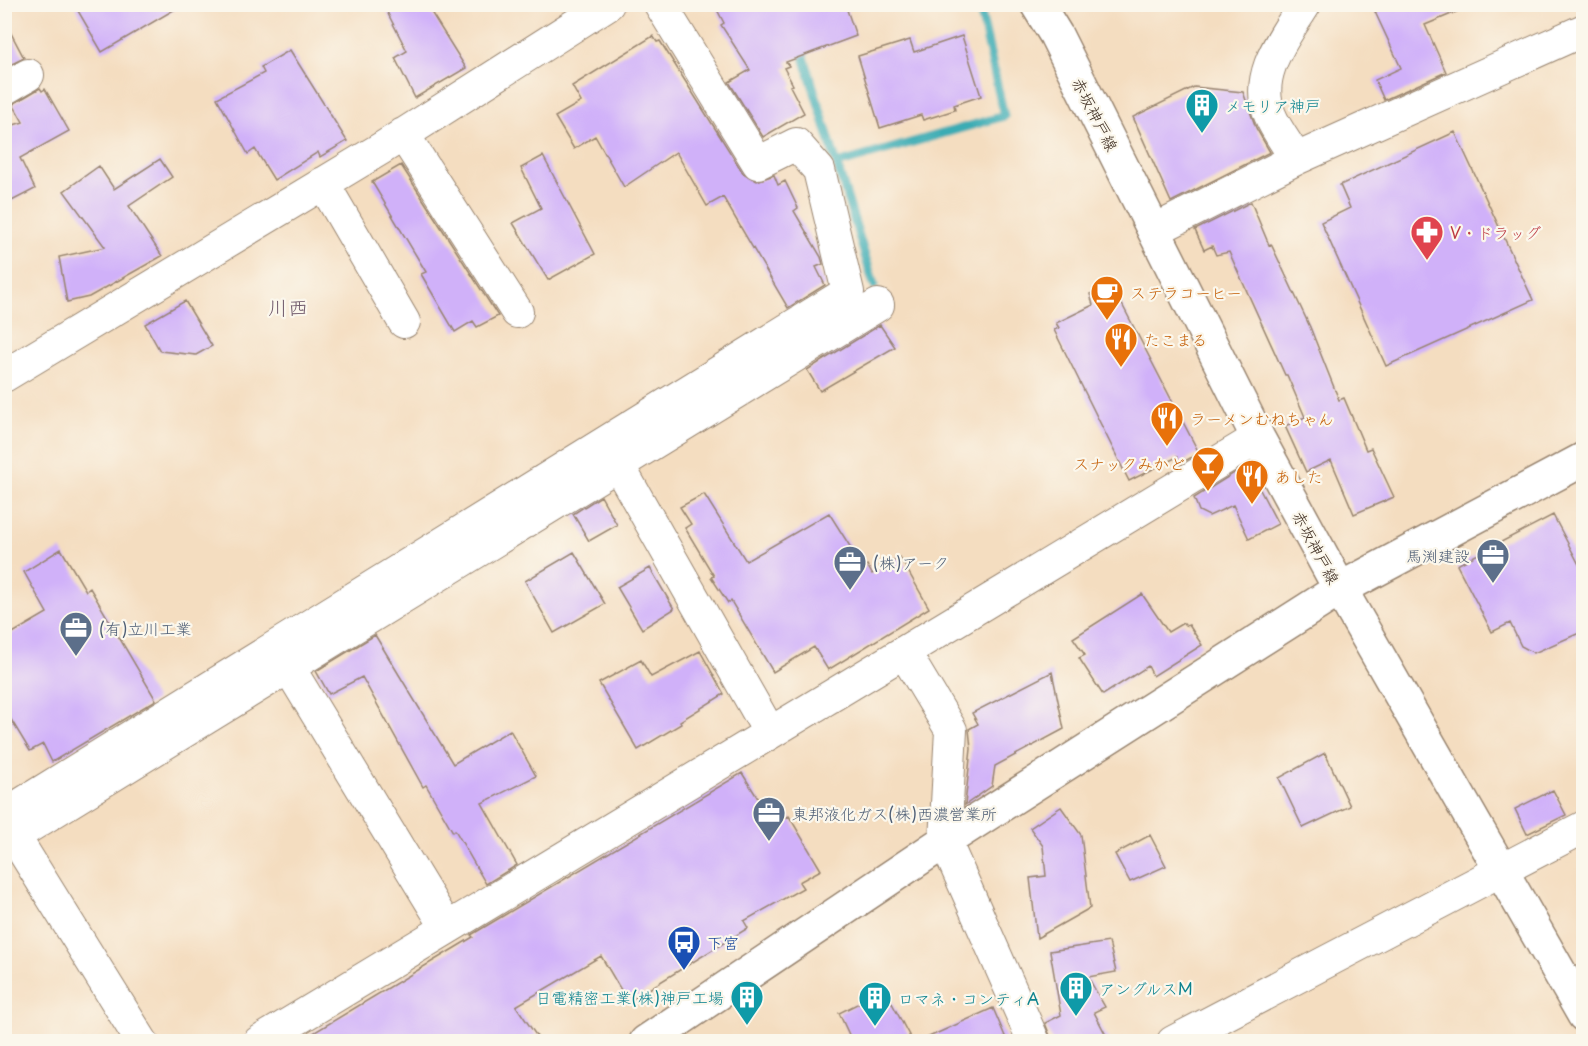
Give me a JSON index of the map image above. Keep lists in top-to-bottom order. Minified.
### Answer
{"streets":{"main road":["赤坂神戸線"]},"districts":["川西"],"places":{"building":["メモリア神戸","アングルスM","日電精密工業(株)神戸工場","ロマネ・コンティA"],"pharmacy":["V・ドラッグ"],"cafe":["ステラコーヒー"],"restaurant":["たこまる","ラーメンむねちゃん","あした"],"bar":["スナックみかど"],"office":["馬渕建設","(株)アーク","(有)立川工業","東邦液化ガス(株)西濃営業所"],"bus stop":["下宮"]}}
